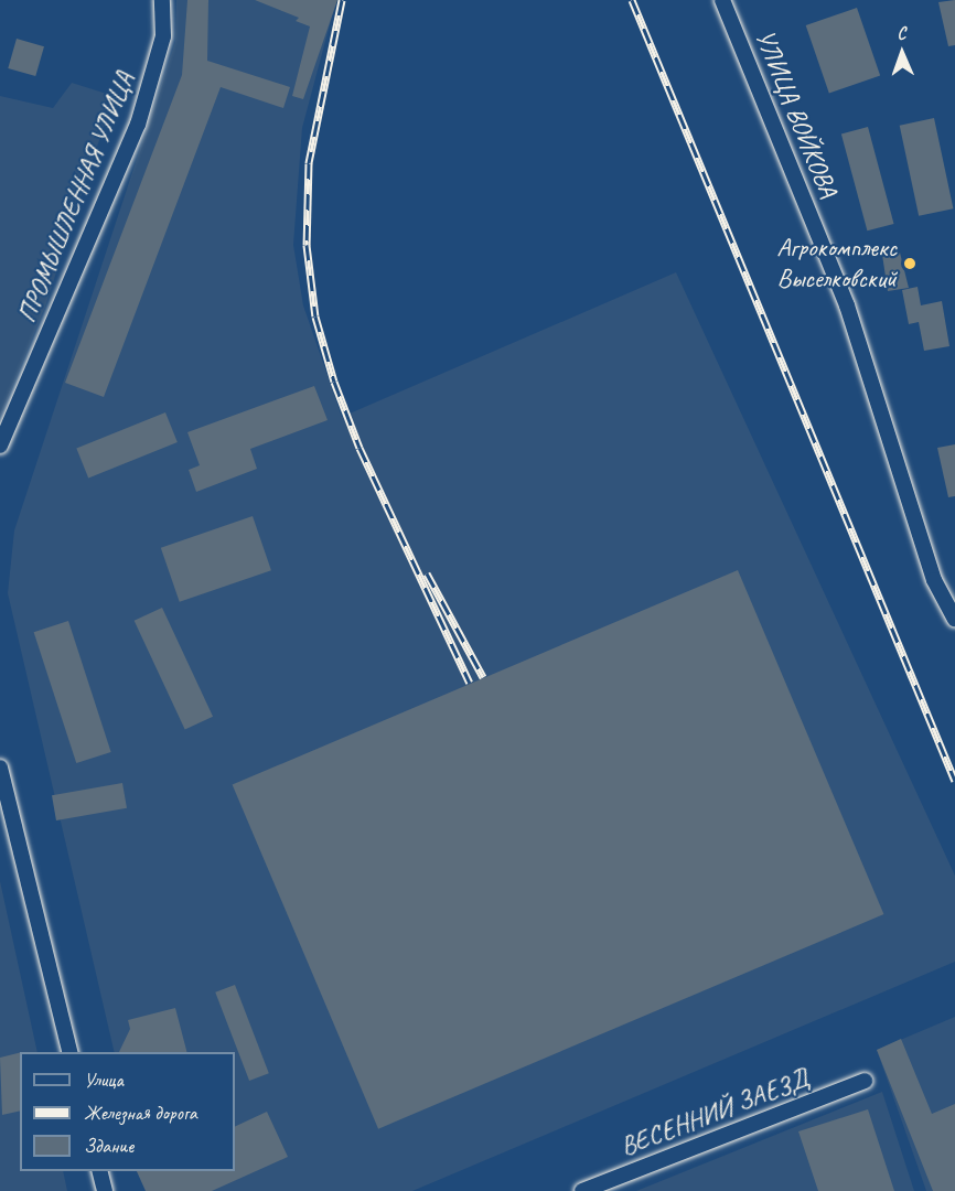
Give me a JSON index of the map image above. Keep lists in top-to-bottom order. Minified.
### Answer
{"streets":{"street":["УЛИЦА ВОЙКОВА","ПРОМЫШЛЕННАЯ УЛИЦА","ВЕСЕННИЙ ЗАЕЗД"]},"places":["Агрокомплекс Выселковский"],"legend":["Улица","Железная дорога","Здание"],"north":"top"}
